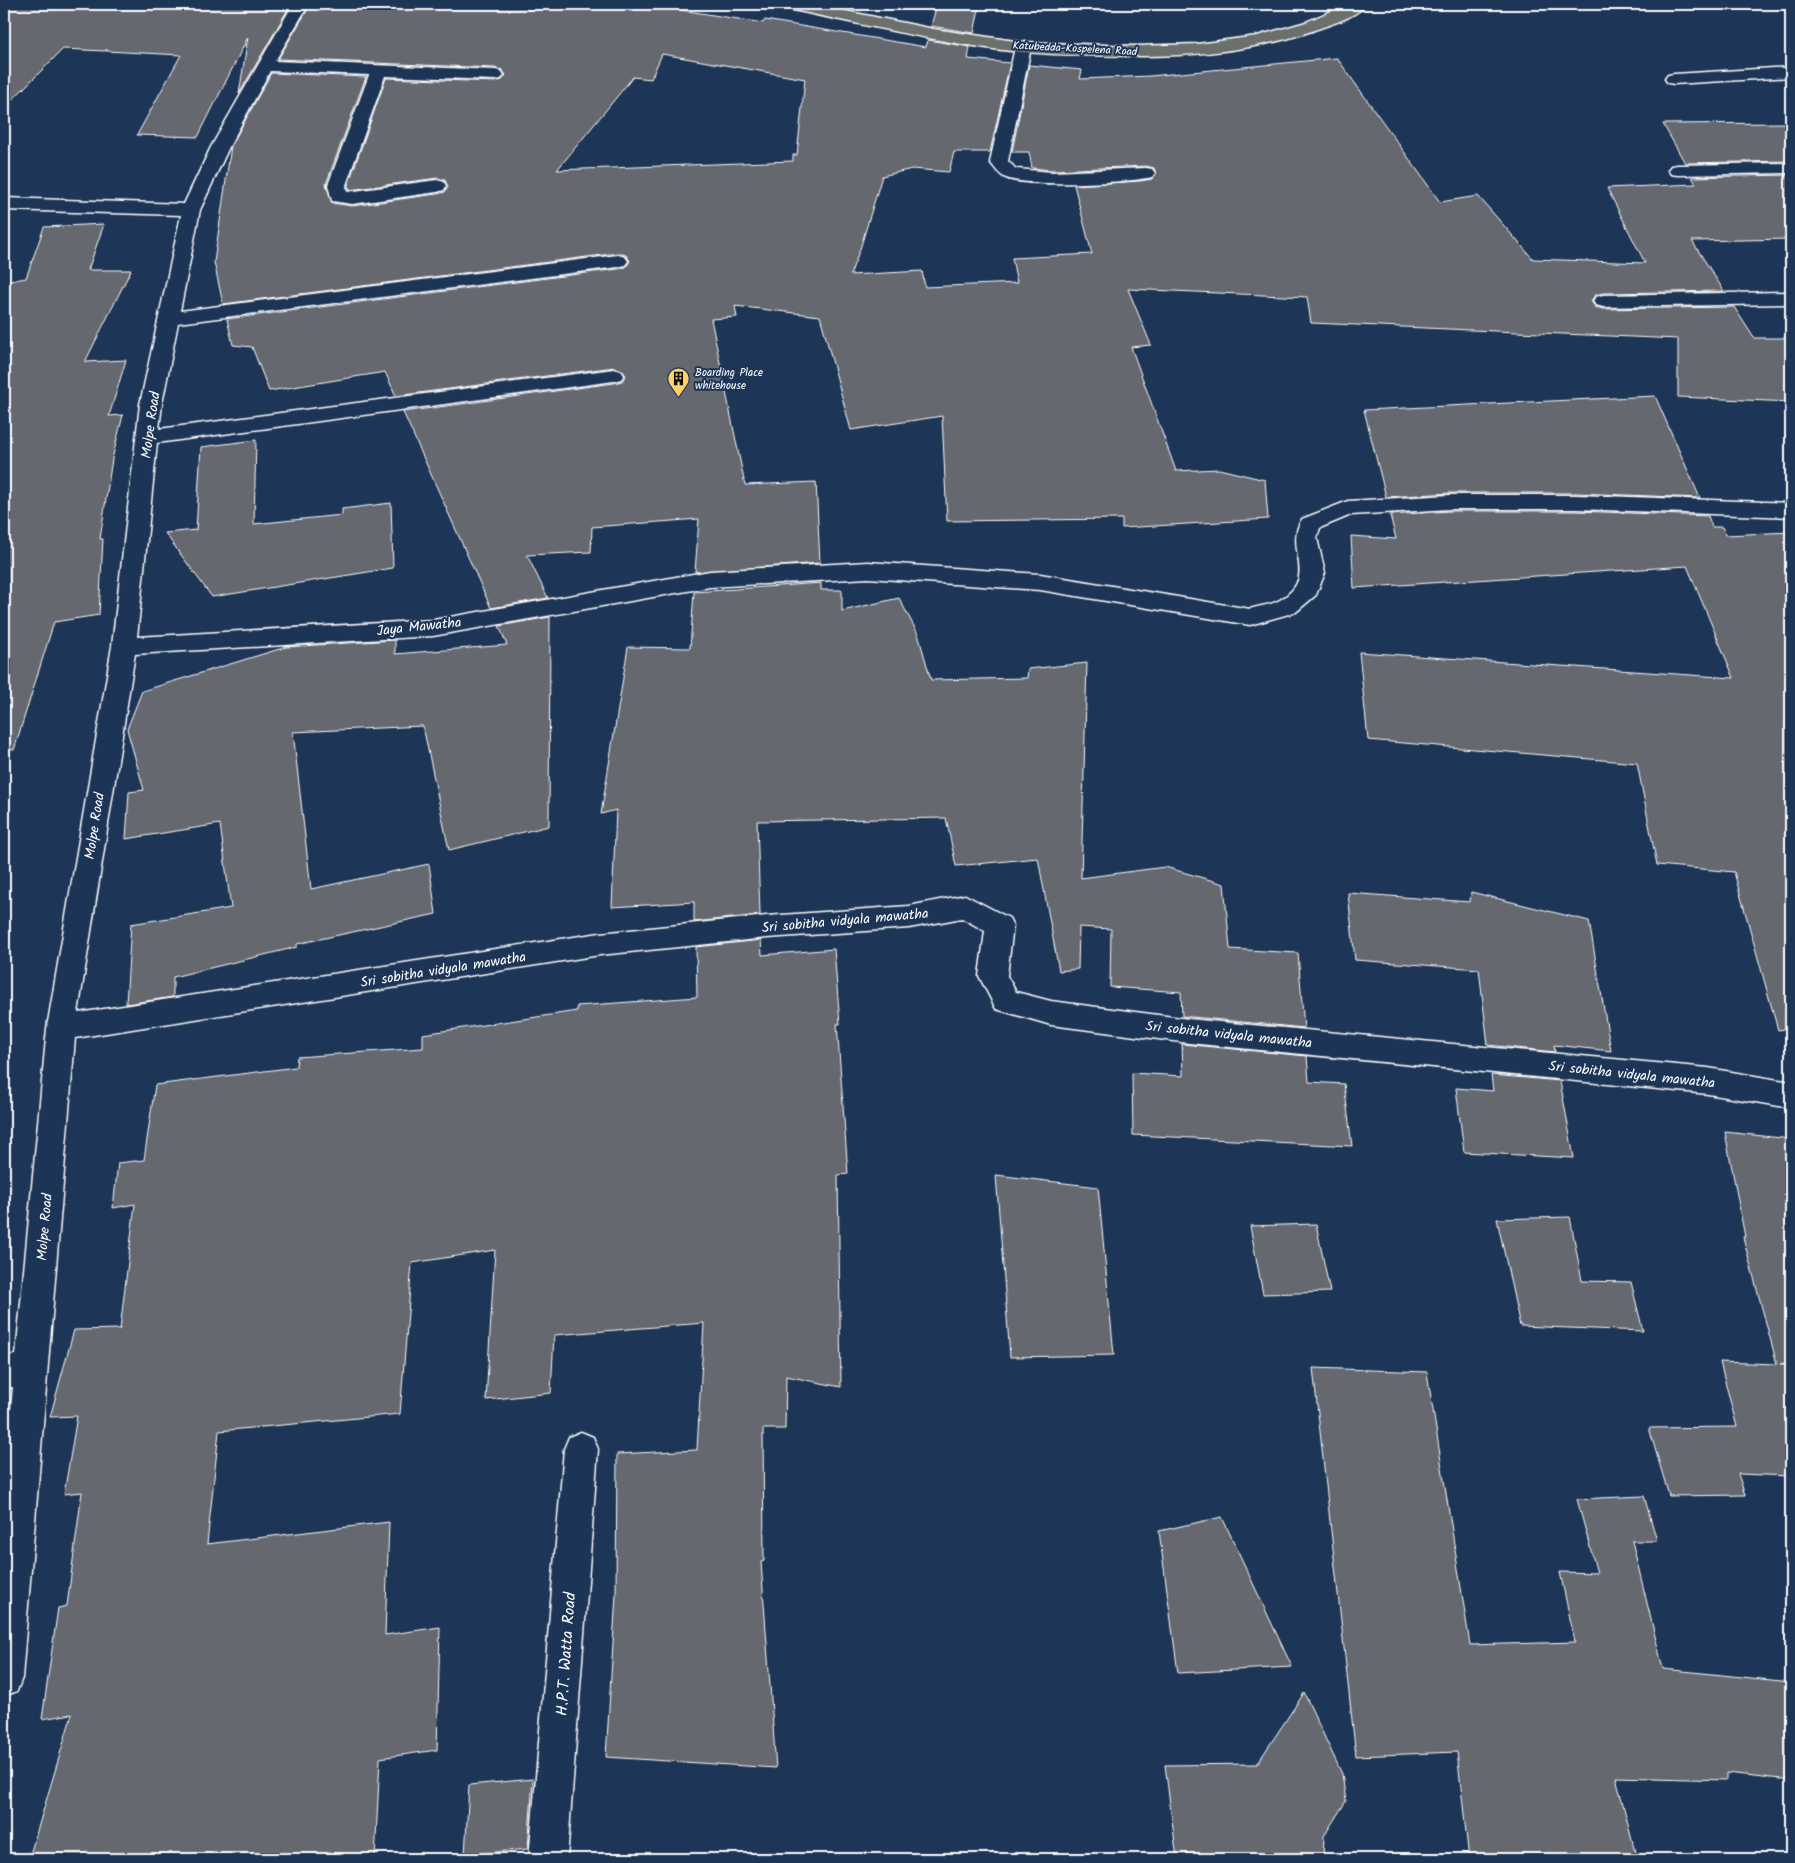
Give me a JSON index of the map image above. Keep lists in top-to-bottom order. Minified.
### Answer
{"streets":{"main road":["Katubedda-Kospelena Road"],"street":["Molpe Road","Jaya Mawatha","Sri sobitha vidyala mawatha","H.P.T. Watta Road"]},"crossings":[["Molpe Road","Jaya Mawatha"],["Molpe Road","Sri sobitha vidyala mawatha"]],"places":{"building":["Boarding Place whitehouse"]}}
